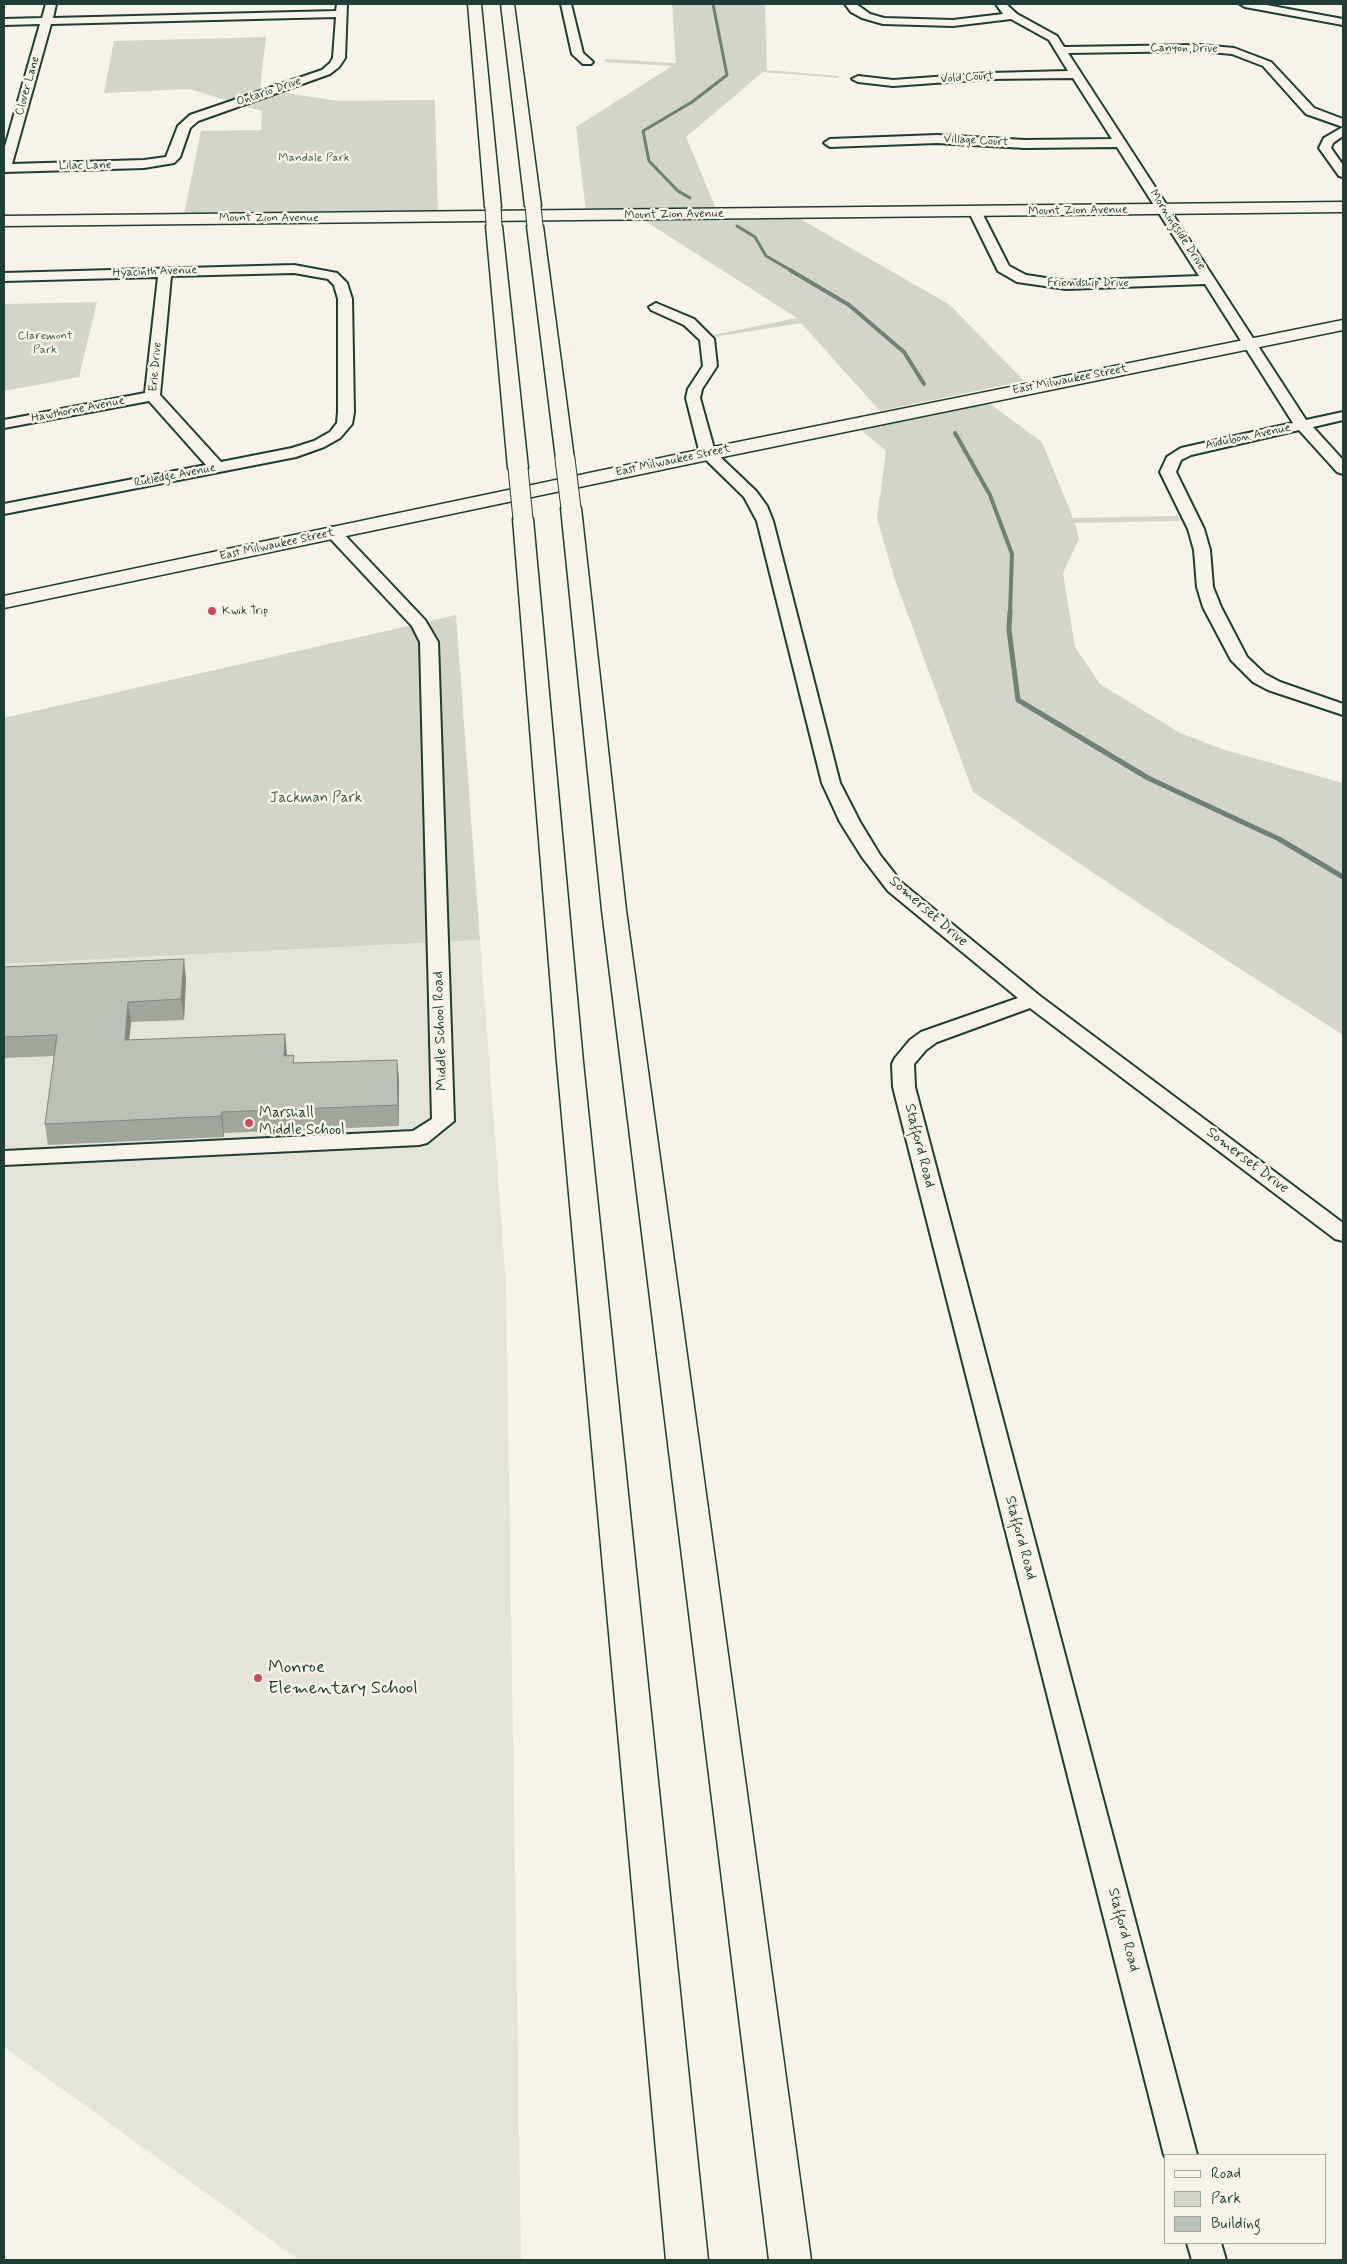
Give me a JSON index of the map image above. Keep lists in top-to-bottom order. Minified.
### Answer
{"streets":{"main road":["Mount Zion Avenue","East Milwaukee Street"],"street":["Canyon Drive","Vold Court","Clover Lane","Ontario Drive","Village Court","Lilac Lane","Morningside Drive","Hyacinth Avenue","Friendship Drive","Erie Drive","Hawthorne Avenue","Audubon Avenue","Rutledge Avenue","Somerset Drive","Middle School Road","Stafford Road"]},"crossings":[["Canyon Drive","Morningside Drive"],["Vold Court","Morningside Drive"],["Clover Lane","Lilac Lane"],["Ontario Drive","Lilac Lane"],["Village Court","Morningside Drive"],["Mount Zion Avenue","Morningside Drive"],["Mount Zion Avenue","Friendship Drive"],["Morningside Drive","Friendship Drive"],["Morningside Drive","East Milwaukee Street"],["Morningside Drive","Audubon Avenue"],["Hyacinth Avenue","Erie Drive"],["Hyacinth Avenue","Rutledge Avenue"],["Erie Drive","Hawthorne Avenue"],["Erie Drive","Rutledge Avenue"],["East Milwaukee Street","Somerset Drive"],["East Milwaukee Street","Middle School Road"],["Somerset Drive","Stafford Road"]],"parks":["Mandale Park","Claremont Park","Jackman Park"],"places":["Kwik Trip","Marshall Middle School","Monroe Elementary School"],"legend":["Road","Park","Building"]}
